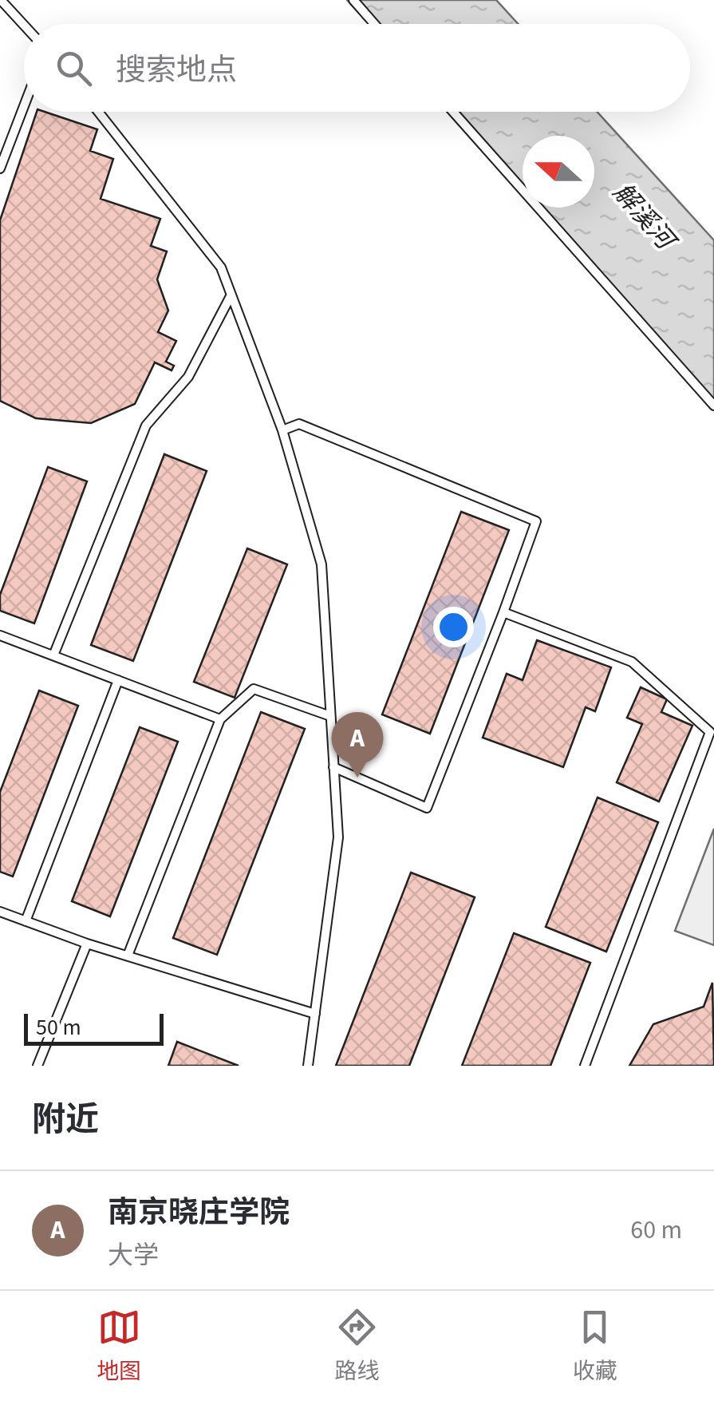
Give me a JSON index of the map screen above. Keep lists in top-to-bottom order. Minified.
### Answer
{"water":["解溪河"],"scale_bar":"50 m","north":"left","page":{"search":"搜索地点","pins":"A","scale":"50 m","heading":"附近","list":[{"mark":"A","name":"南京晓庄学院","note":"大学","value":"60 m"}],"nav":["地图","路线","收藏"]}}
